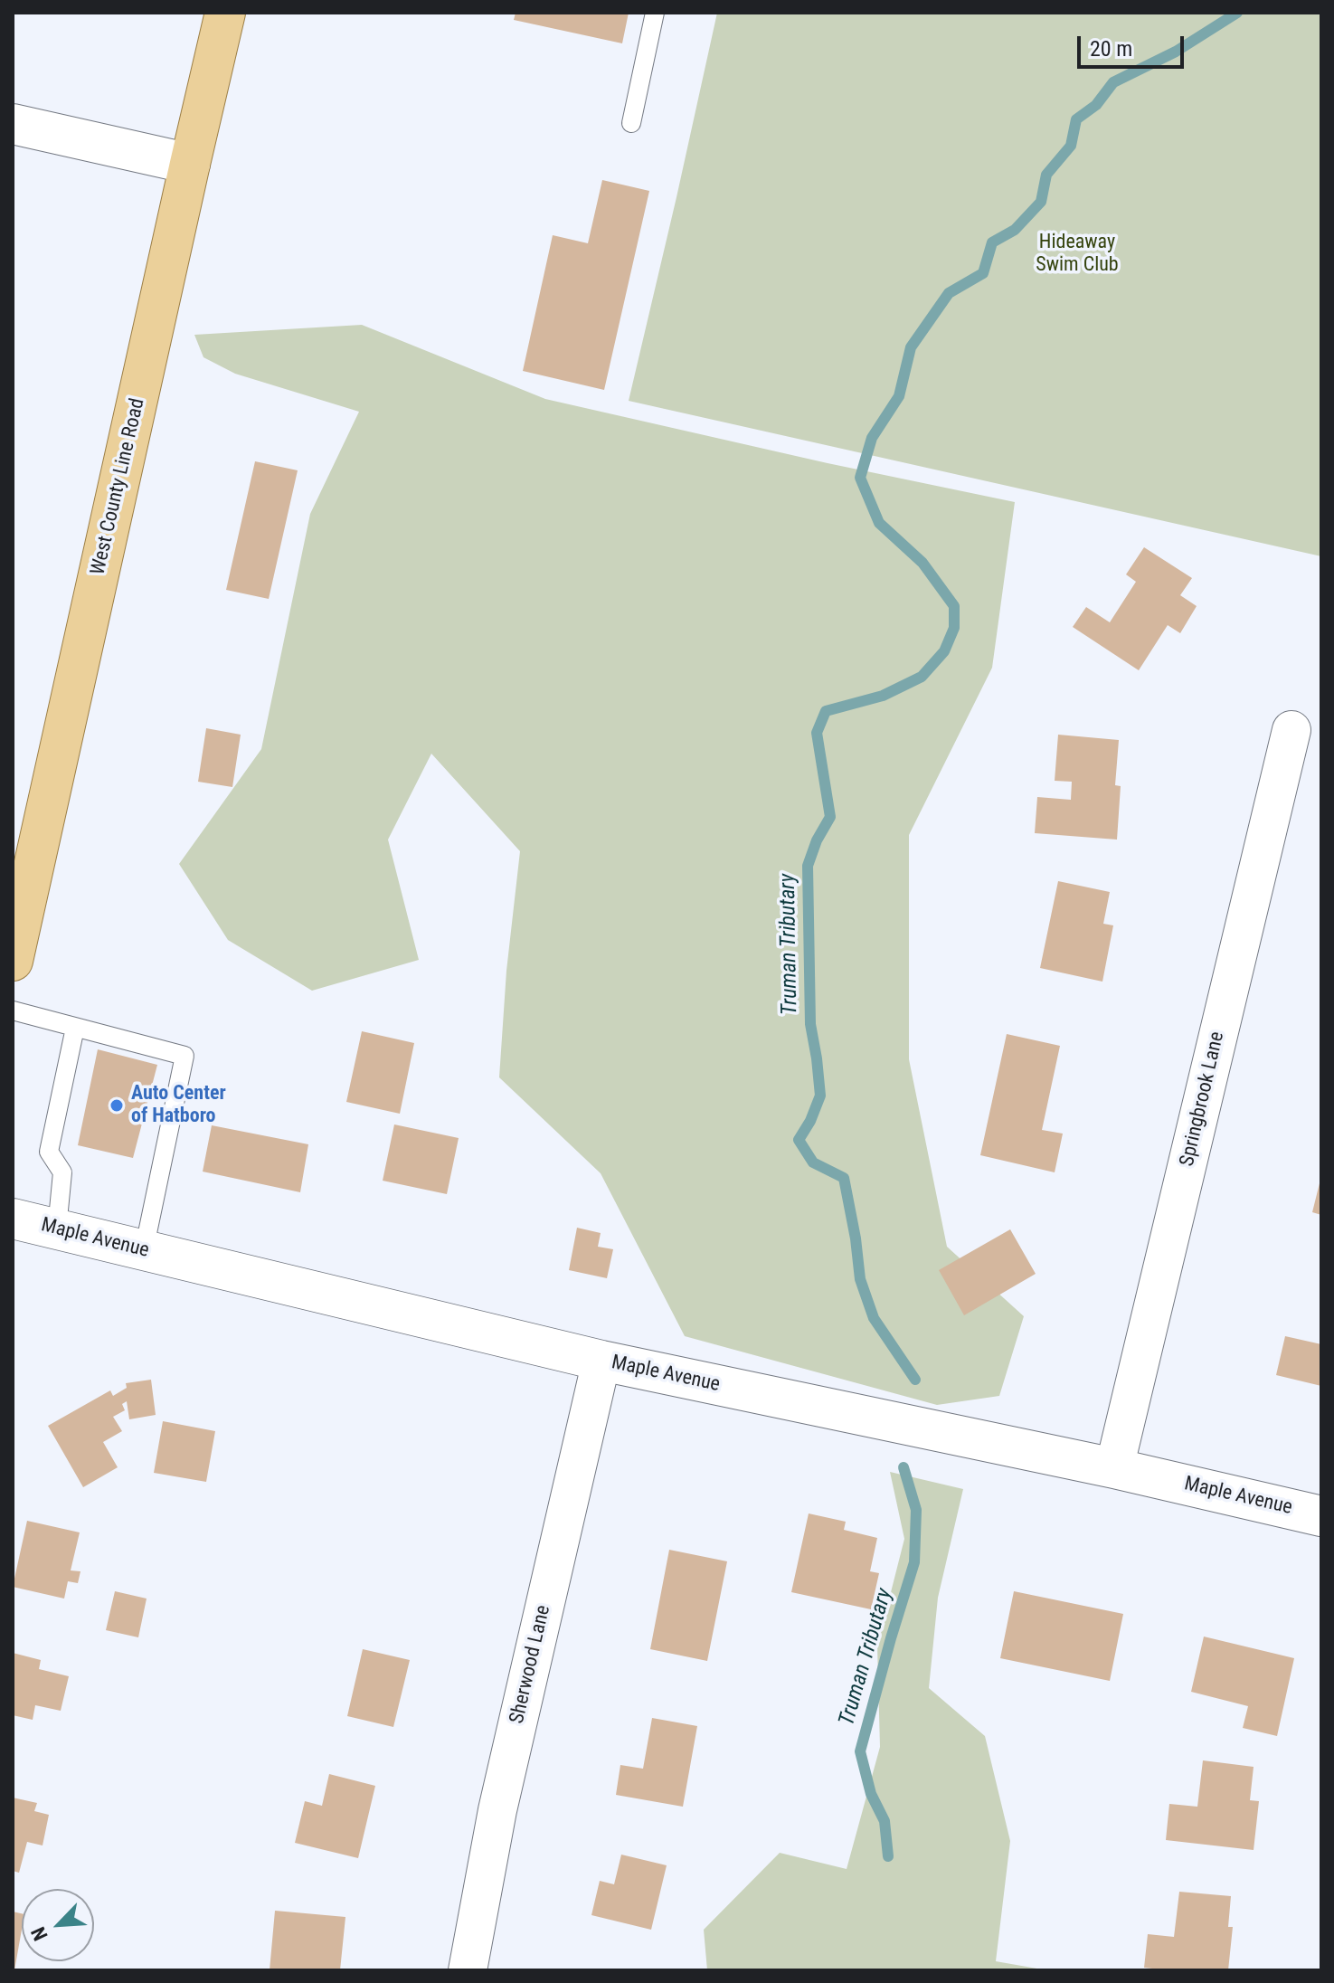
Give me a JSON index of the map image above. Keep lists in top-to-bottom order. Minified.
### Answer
{"streets":{"main road":["West County Line Road"],"street":["Springbrook Lane","Maple Avenue","Sherwood Lane"]},"crossings":[["Springbrook Lane","Maple Avenue"],["Maple Avenue","Sherwood Lane"]],"water":["Truman Tributary"],"parks":["Hideaway Swim Club"],"places":["Auto Center of Hatboro"],"scale_bar":"20 m","north":"bottom left"}
